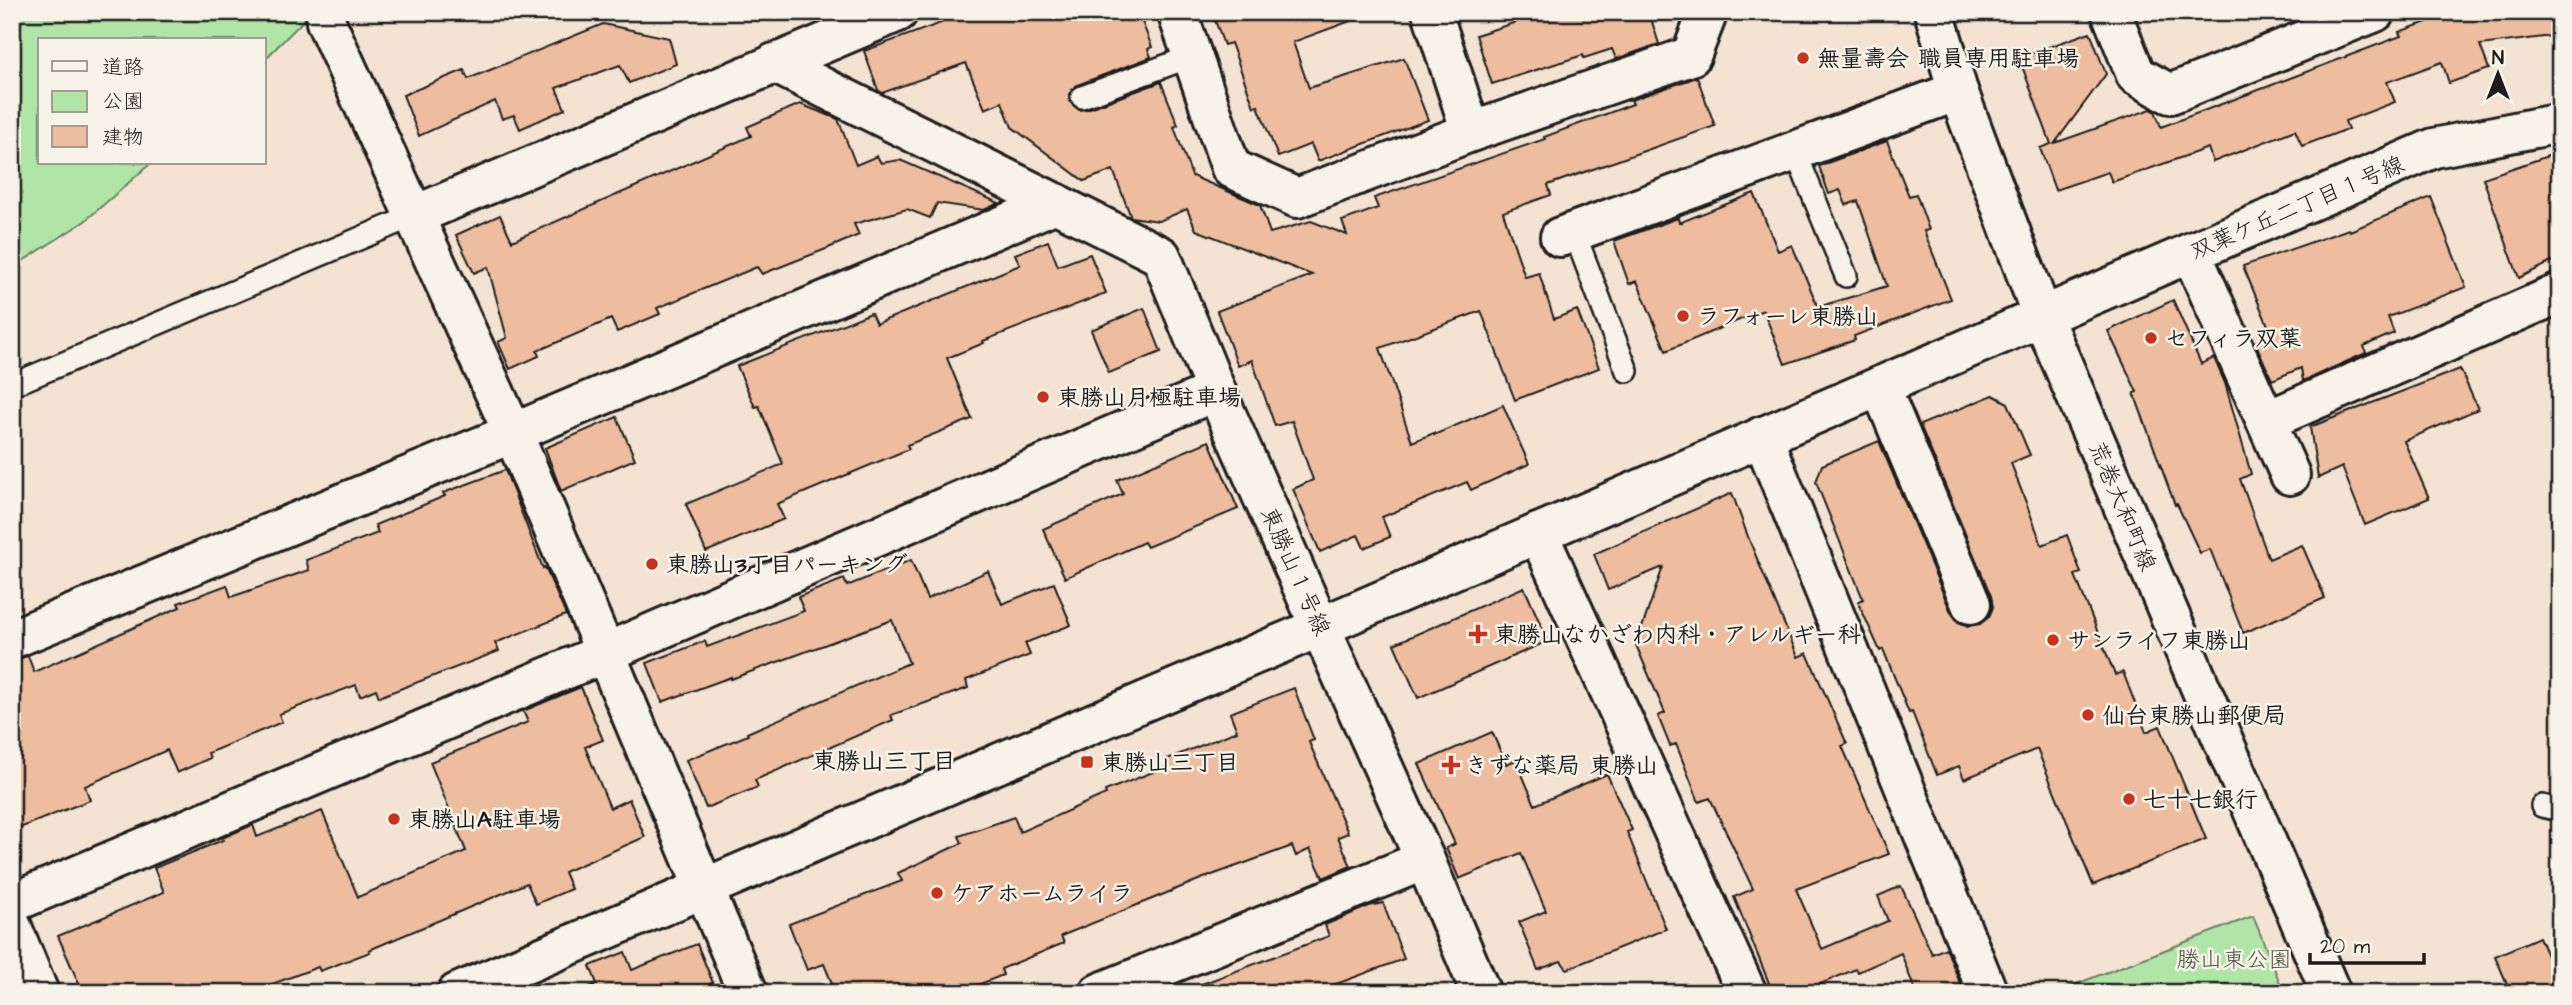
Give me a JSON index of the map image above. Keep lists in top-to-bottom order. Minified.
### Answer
{"streets":{"street":["双葉ケ丘二丁目１号線","荒巻大和町線","東勝山１号線"]},"crossings":[["双葉ケ丘二丁目１号線","荒巻大和町線"],["双葉ケ丘二丁目１号線","東勝山１号線"]],"districts":["東勝山三丁目"],"parks":["勝山東公園"],"places":{"other":["無量壽会 職員専用駐車場","ラフォーレ東勝山","セフィラ双葉","東勝山月極駐車場","東勝山3丁目パーキング","サンライフ東勝山","仙台東勝山郵便局","七十七銀行","東勝山A駐車場","ケアホームライラ"],"health":["東勝山なかざわ内科・アレルギー科","きずな薬局 東勝山"],"transit":["東勝山三丁目"]},"legend":["道路","公園","建物"],"scale_bar":"20 m","north":"top"}
